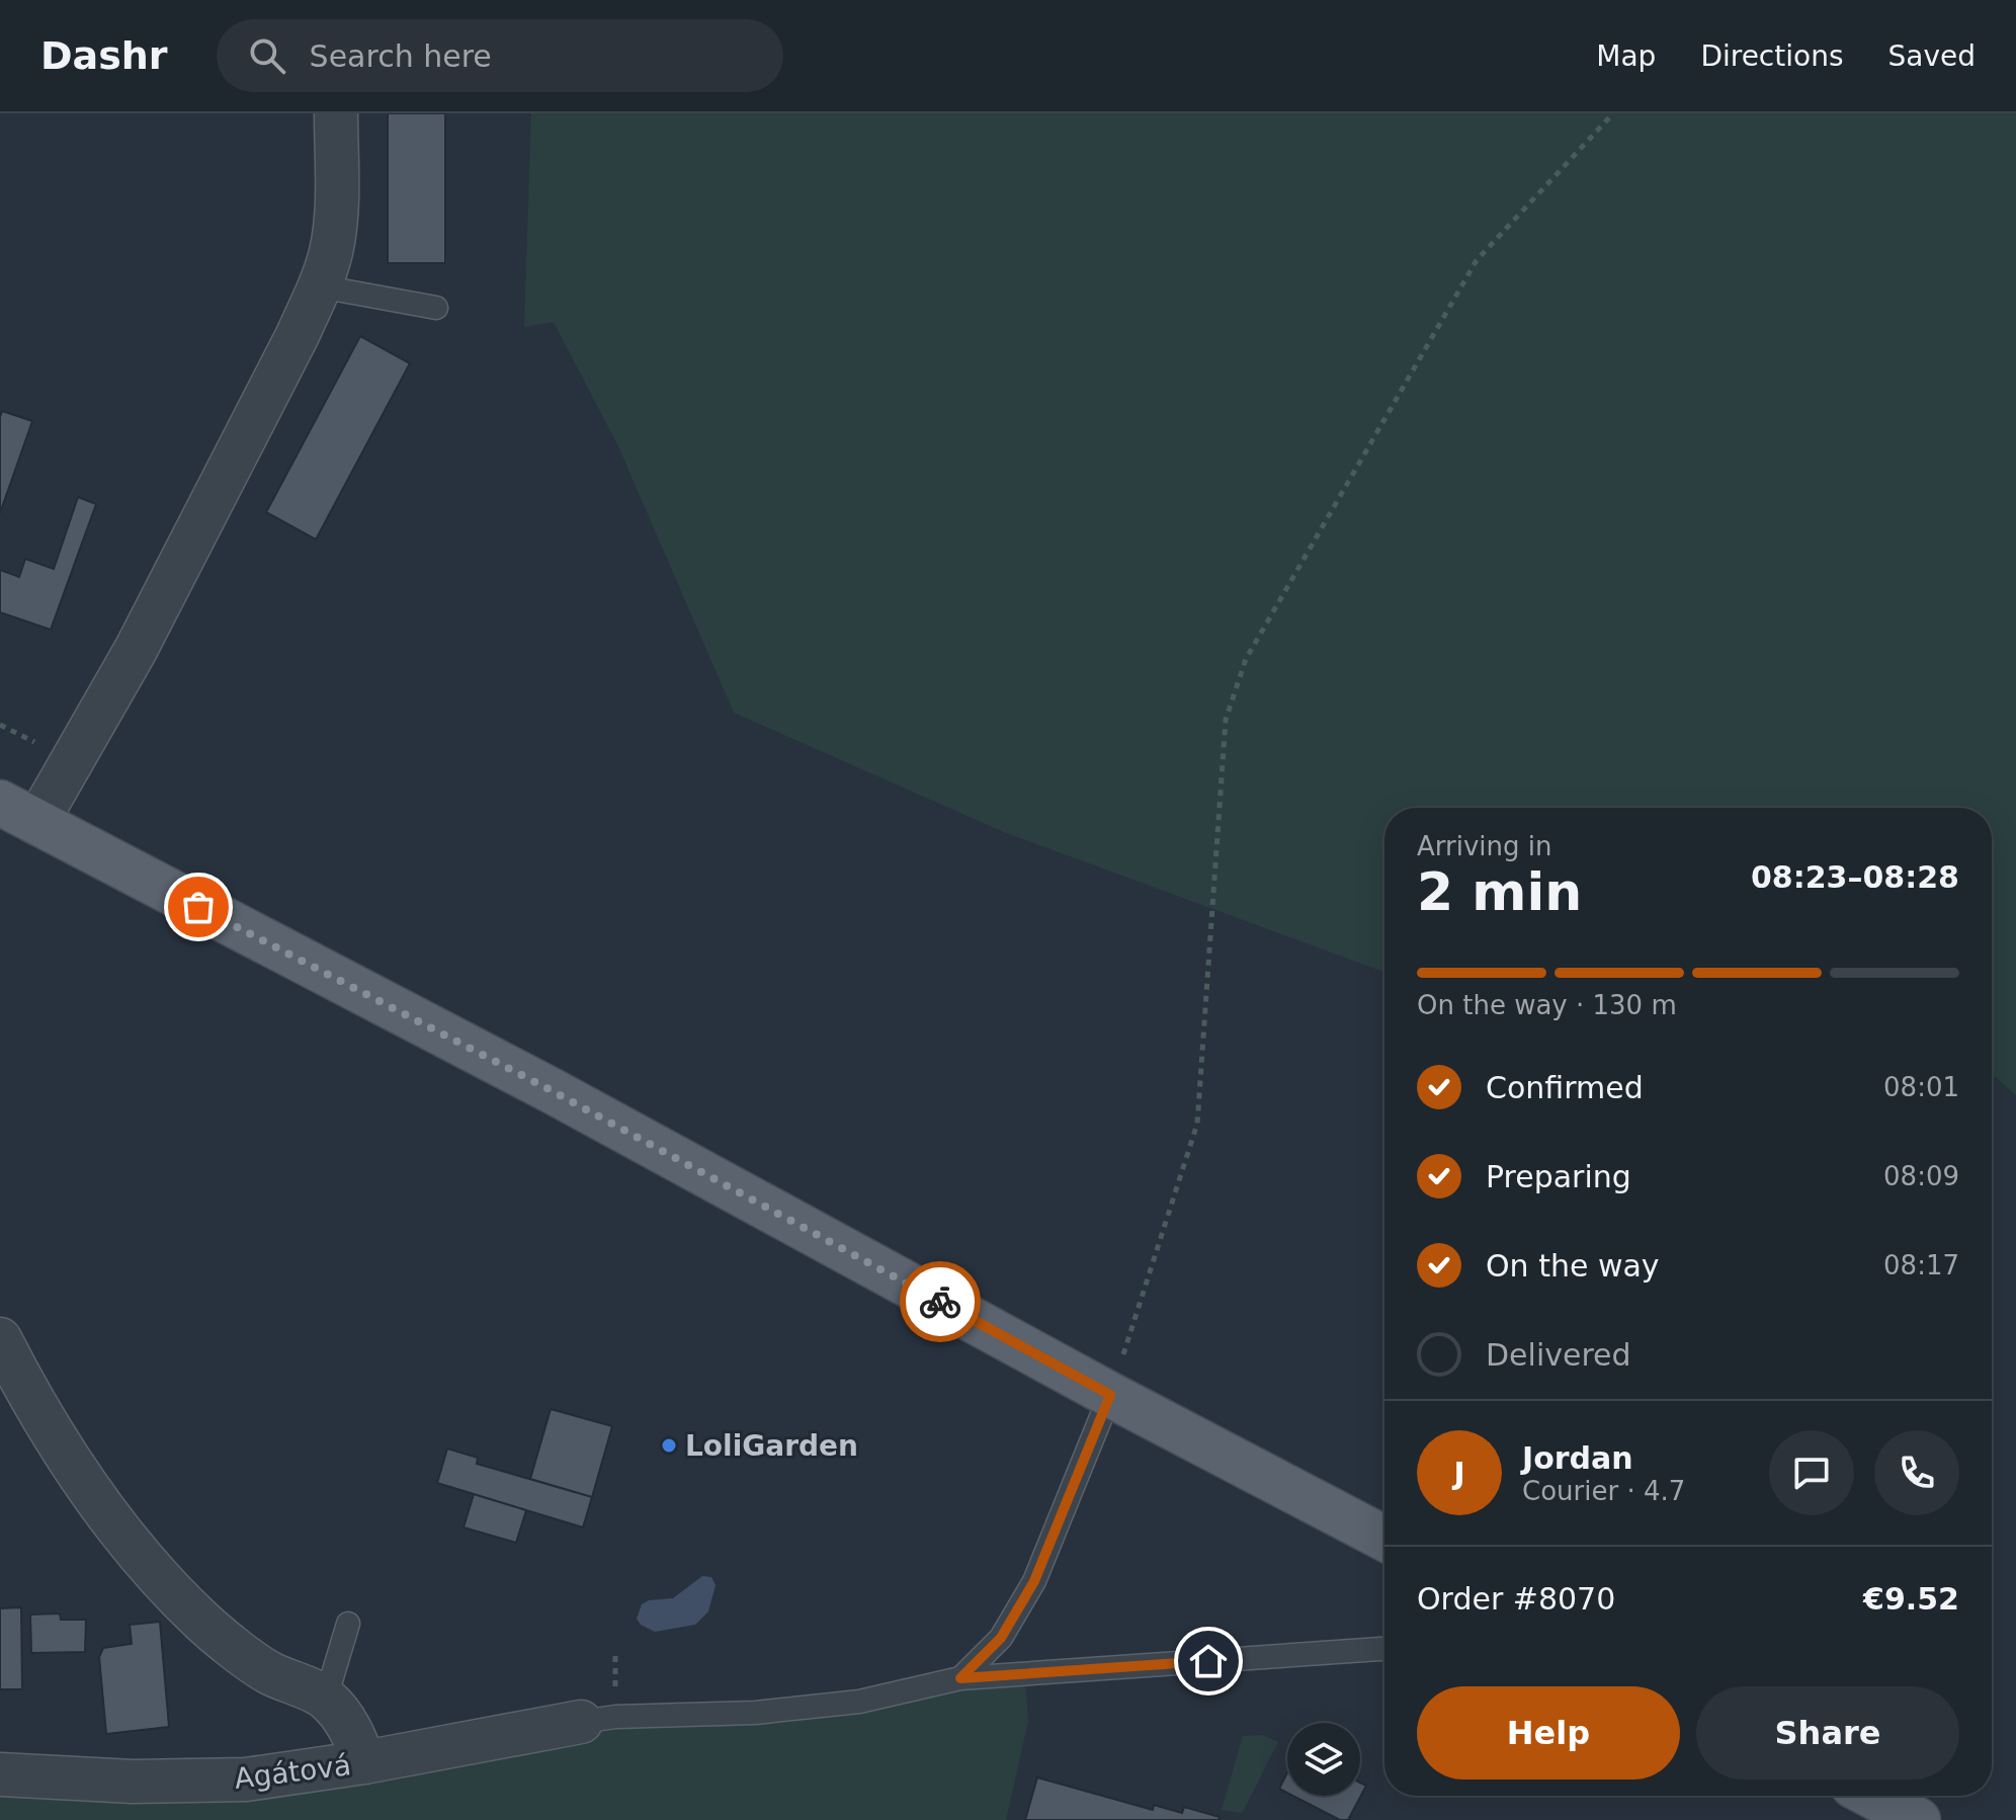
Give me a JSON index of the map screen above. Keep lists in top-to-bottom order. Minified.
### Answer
{"streets":{"street":["Agátová"]},"places":["LoliGarden"],"page":{"header":"Dashr","search":"Search here","nav":["Map","Directions","Saved"],"heading":["2 min","Arriving in","08:23–08:28"],"panel":["Jordan","Courier · 4.7","Order #8070","€9.52"],"bar":"On the way · 130 m","list":[["Confirmed","08:01"],["Preparing","08:09"],["On the way","08:17"],"Delivered"],"round":"J","buttons":["Help","Share"]}}
